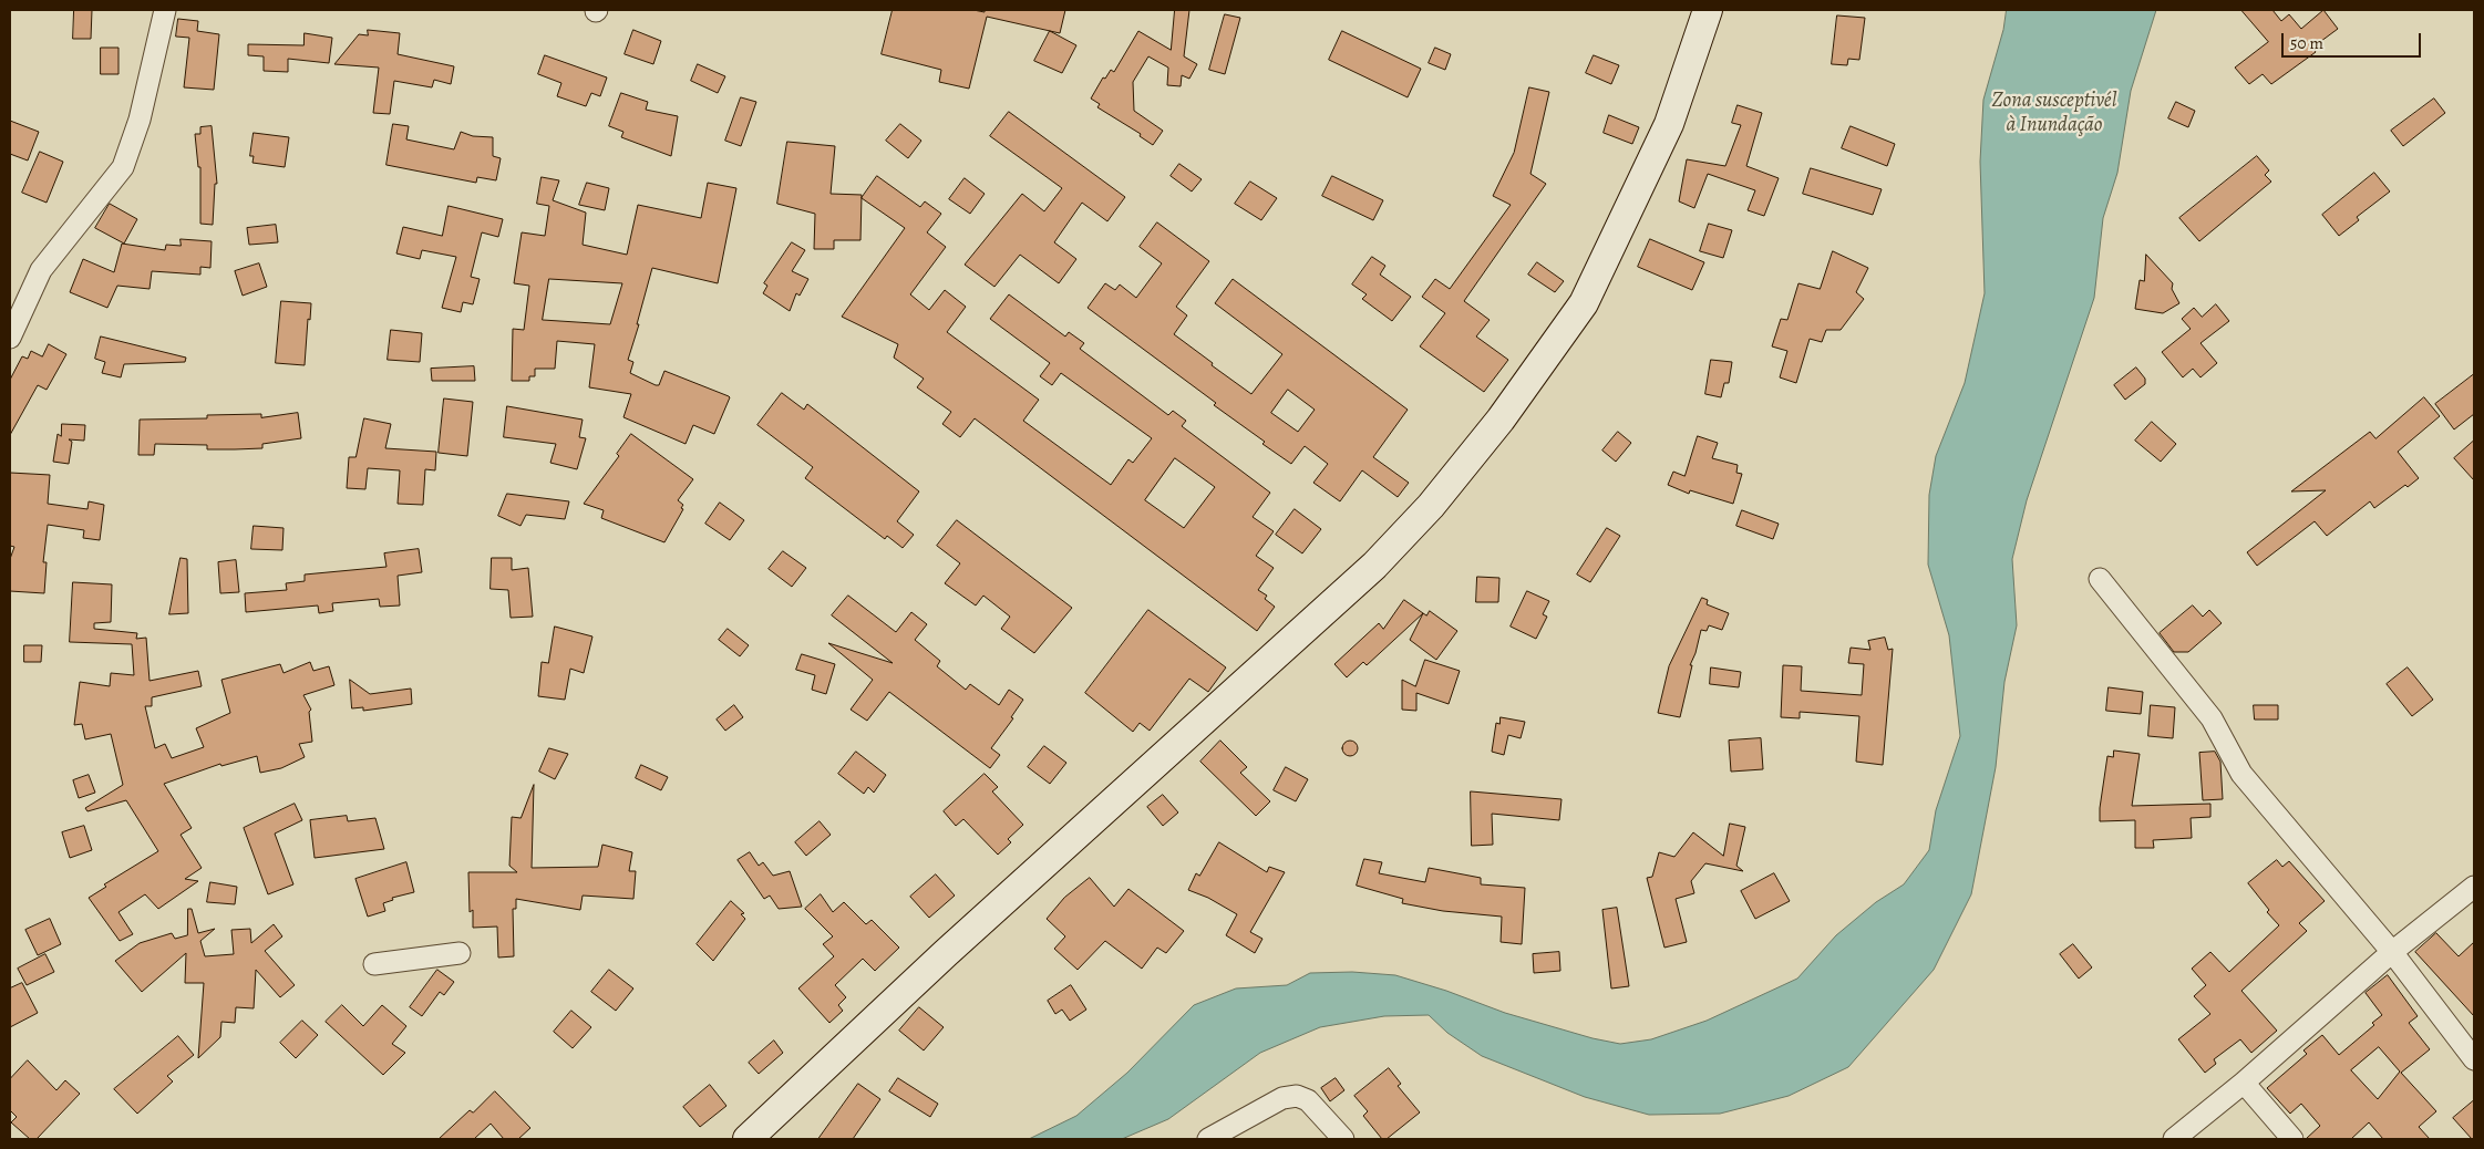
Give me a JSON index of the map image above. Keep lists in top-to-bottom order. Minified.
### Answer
{"water":["Zona susceptivél à Inundação"],"scale_bar":"50 m"}
